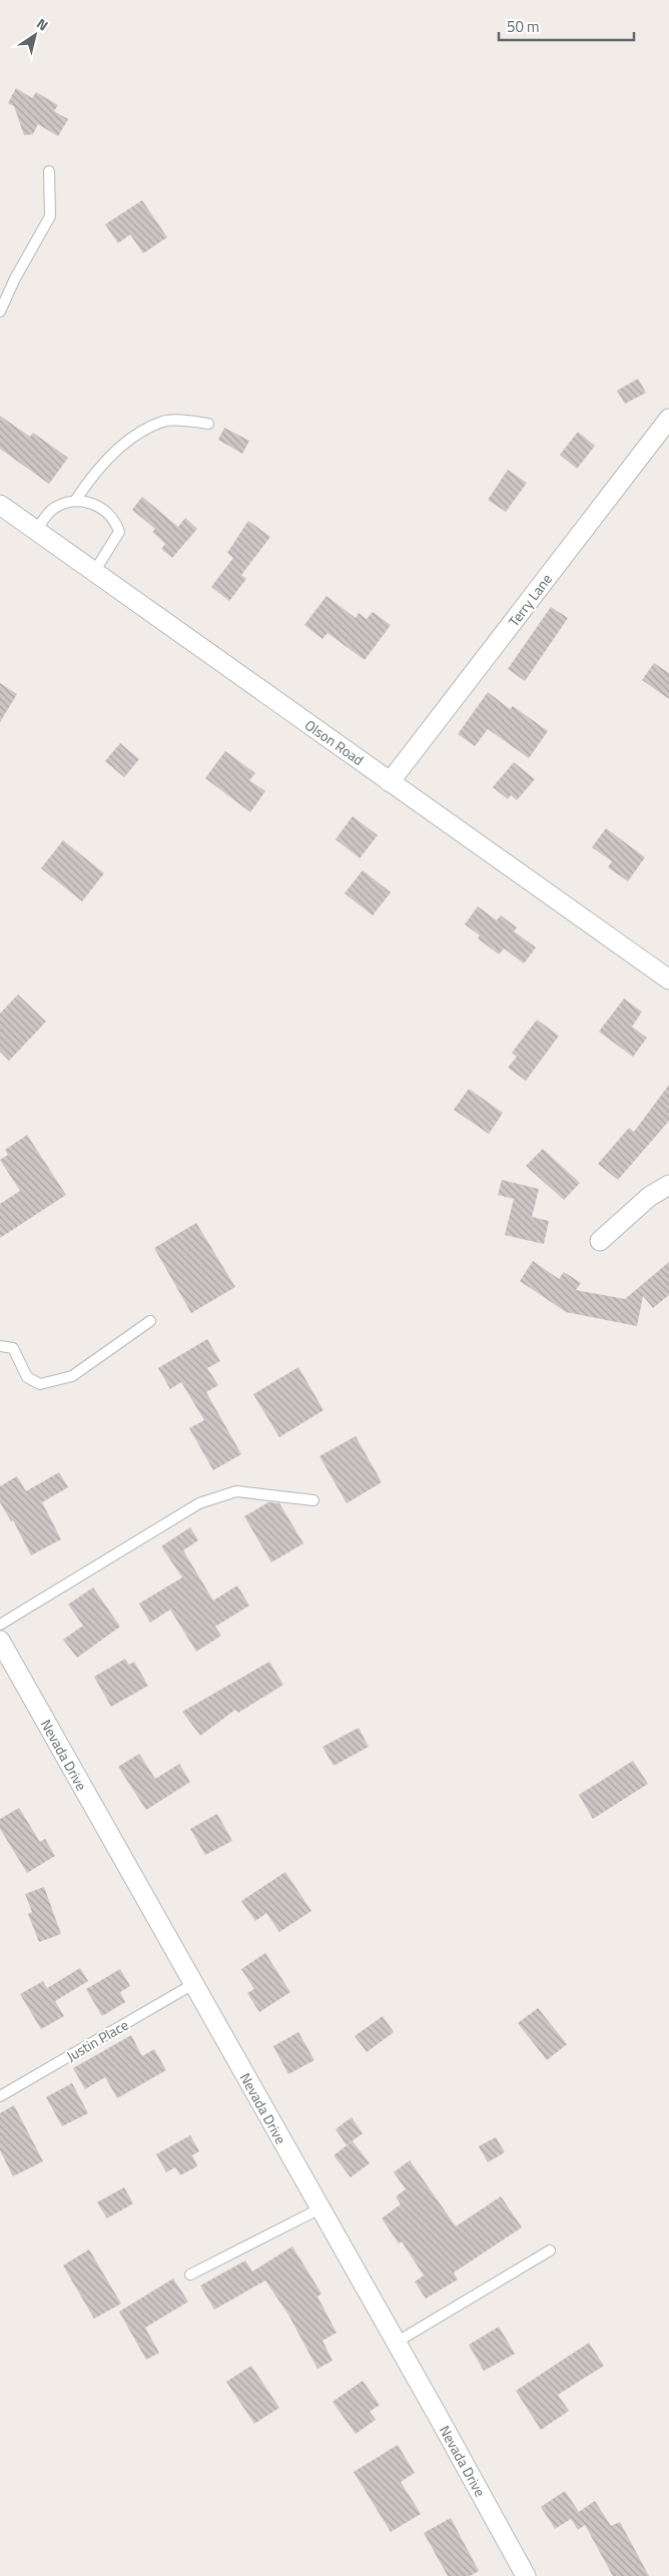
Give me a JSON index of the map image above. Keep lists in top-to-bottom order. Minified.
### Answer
{"streets":{"street":["Terry Lane","Olson Road","Nevada Drive"],"lane":["Justin Place"]},"crossings":[["Terry Lane","Olson Road"],["Nevada Drive","Justin Place"]],"scale_bar":"50 m","north":"top right"}
